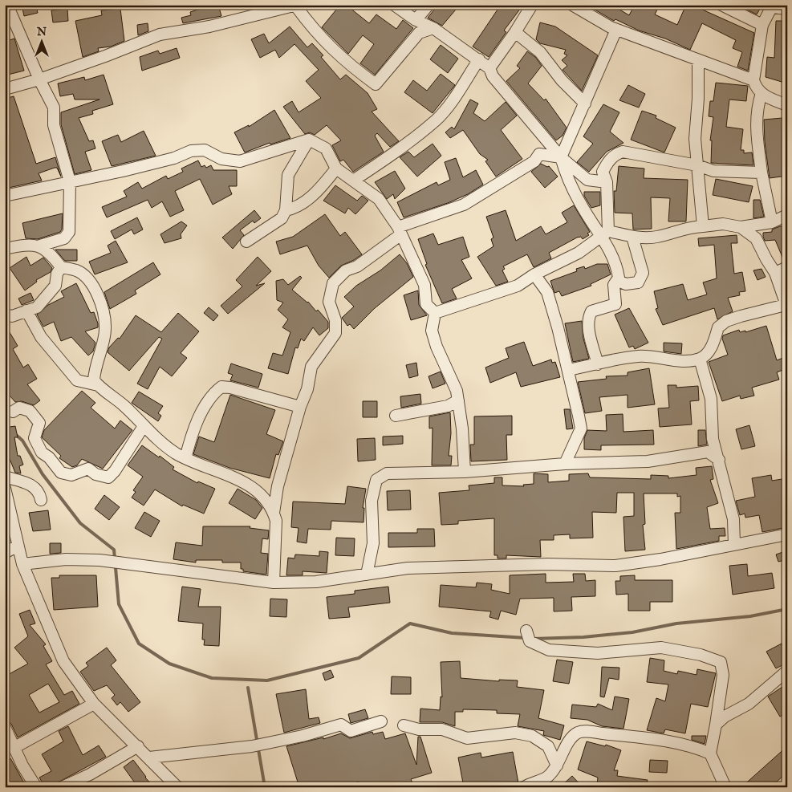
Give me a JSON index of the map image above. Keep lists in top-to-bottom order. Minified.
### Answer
{"north":"top"}
